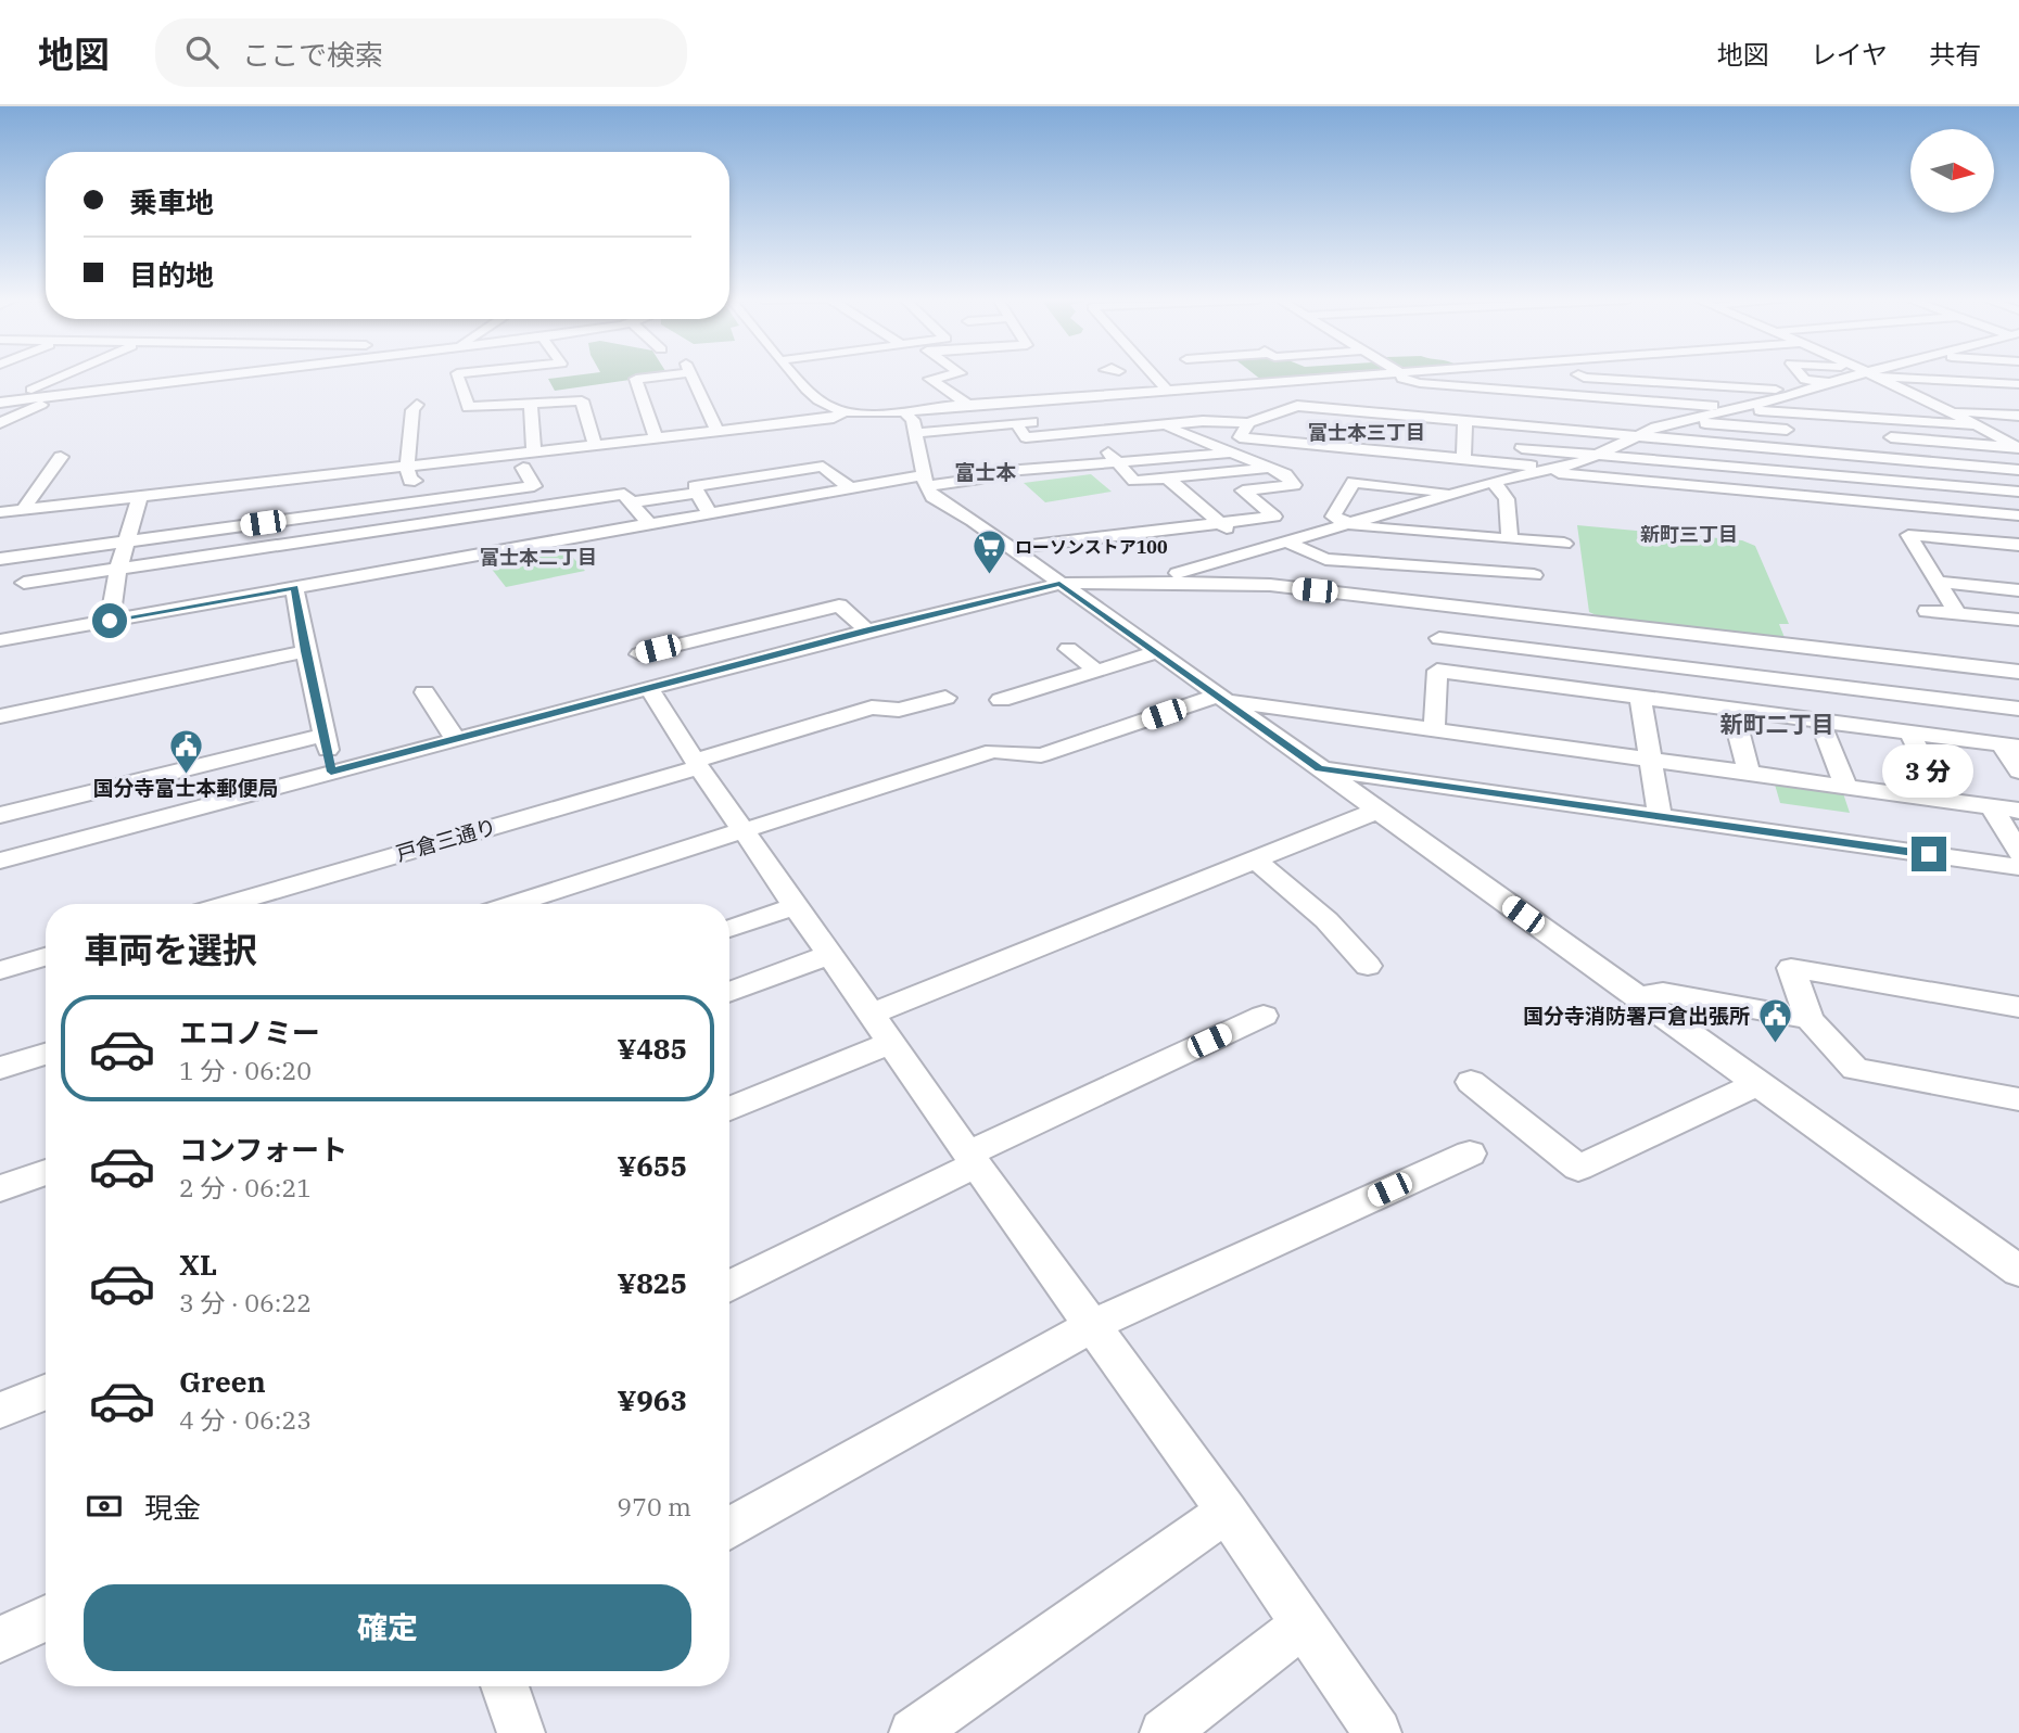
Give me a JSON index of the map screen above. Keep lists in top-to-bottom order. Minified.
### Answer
{"streets":{"street":["戸倉三通り"]},"districts":["富士本三丁目","富士本","新町三丁目","富士本二丁目","新町二丁目"],"places":{"supermarket":["ローソンストア100"],"public building":["国分寺富士本郵便局","国分寺消防署戸倉出張所"]},"north":"right","page":{"header":"地図","search":"ここで検索","nav":["地図","レイヤ","共有"],"banner":["乗車地","目的地"],"bubble":"3 分","heading":"車両を選択","list":[{"name":"エコノミー","note":"1 分 · 06:20","value":"¥485"},{"name":"コンフォート","note":"2 分 · 06:21","value":"¥655"},{"name":"XL","note":"3 分 · 06:22","value":"¥825"},{"name":"Green","note":"4 分 · 06:23","value":"¥963"}],"pay":["現金","970 m"],"buttons":"確定"}}
